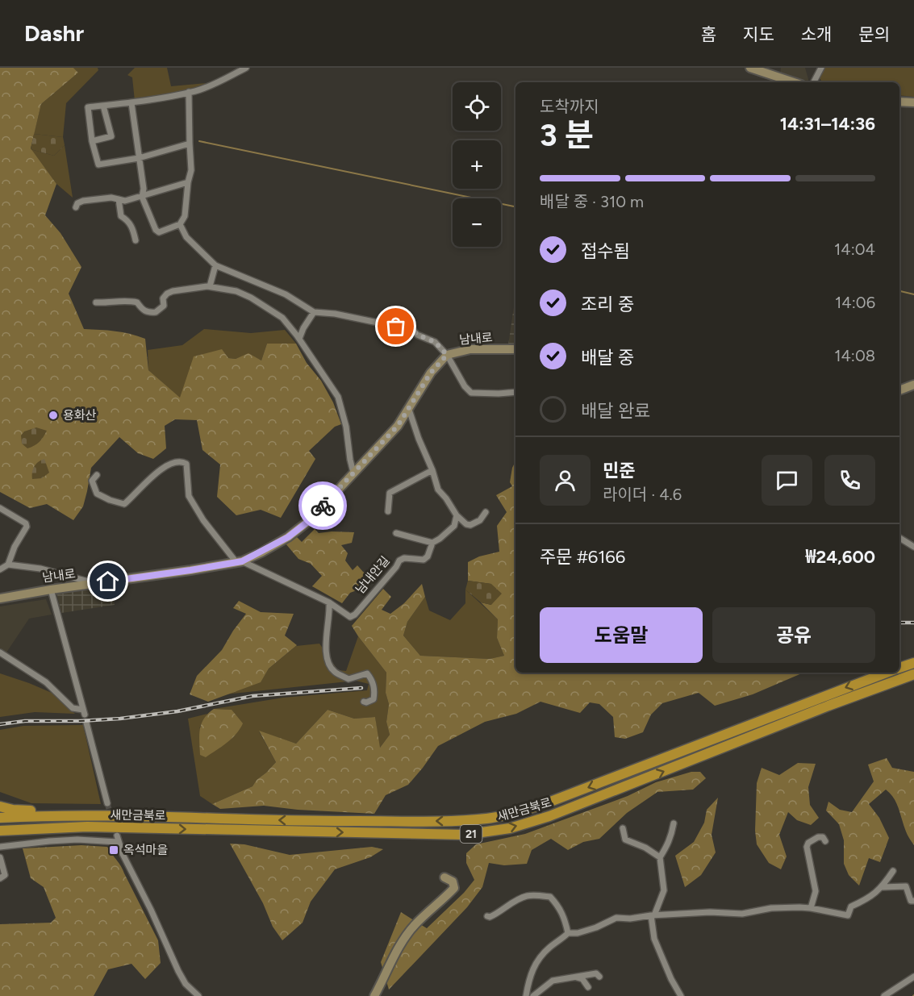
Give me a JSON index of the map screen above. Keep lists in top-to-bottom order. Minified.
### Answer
{"streets":{"highway":["새만금북로","21"],"street":["남내로","남내안길"]},"crossings":[["남내로","남내안길"]],"places":{"other":["용화산"],"transit":["옥석마을"]},"page":{"header":"Dashr","nav":["홈","지도","소개","문의"],"map_buttons":["+","−"],"heading":["3 분","도착까지","14:31–14:36"],"panel":["민준","라이더 · 4.6","주문 #6166","₩24,600"],"bar":"배달 중 · 310 m","list":[["접수됨","14:04"],["조리 중","14:06"],["배달 중","14:08"],"배달 완료"],"buttons":["도움말","공유"]}}
